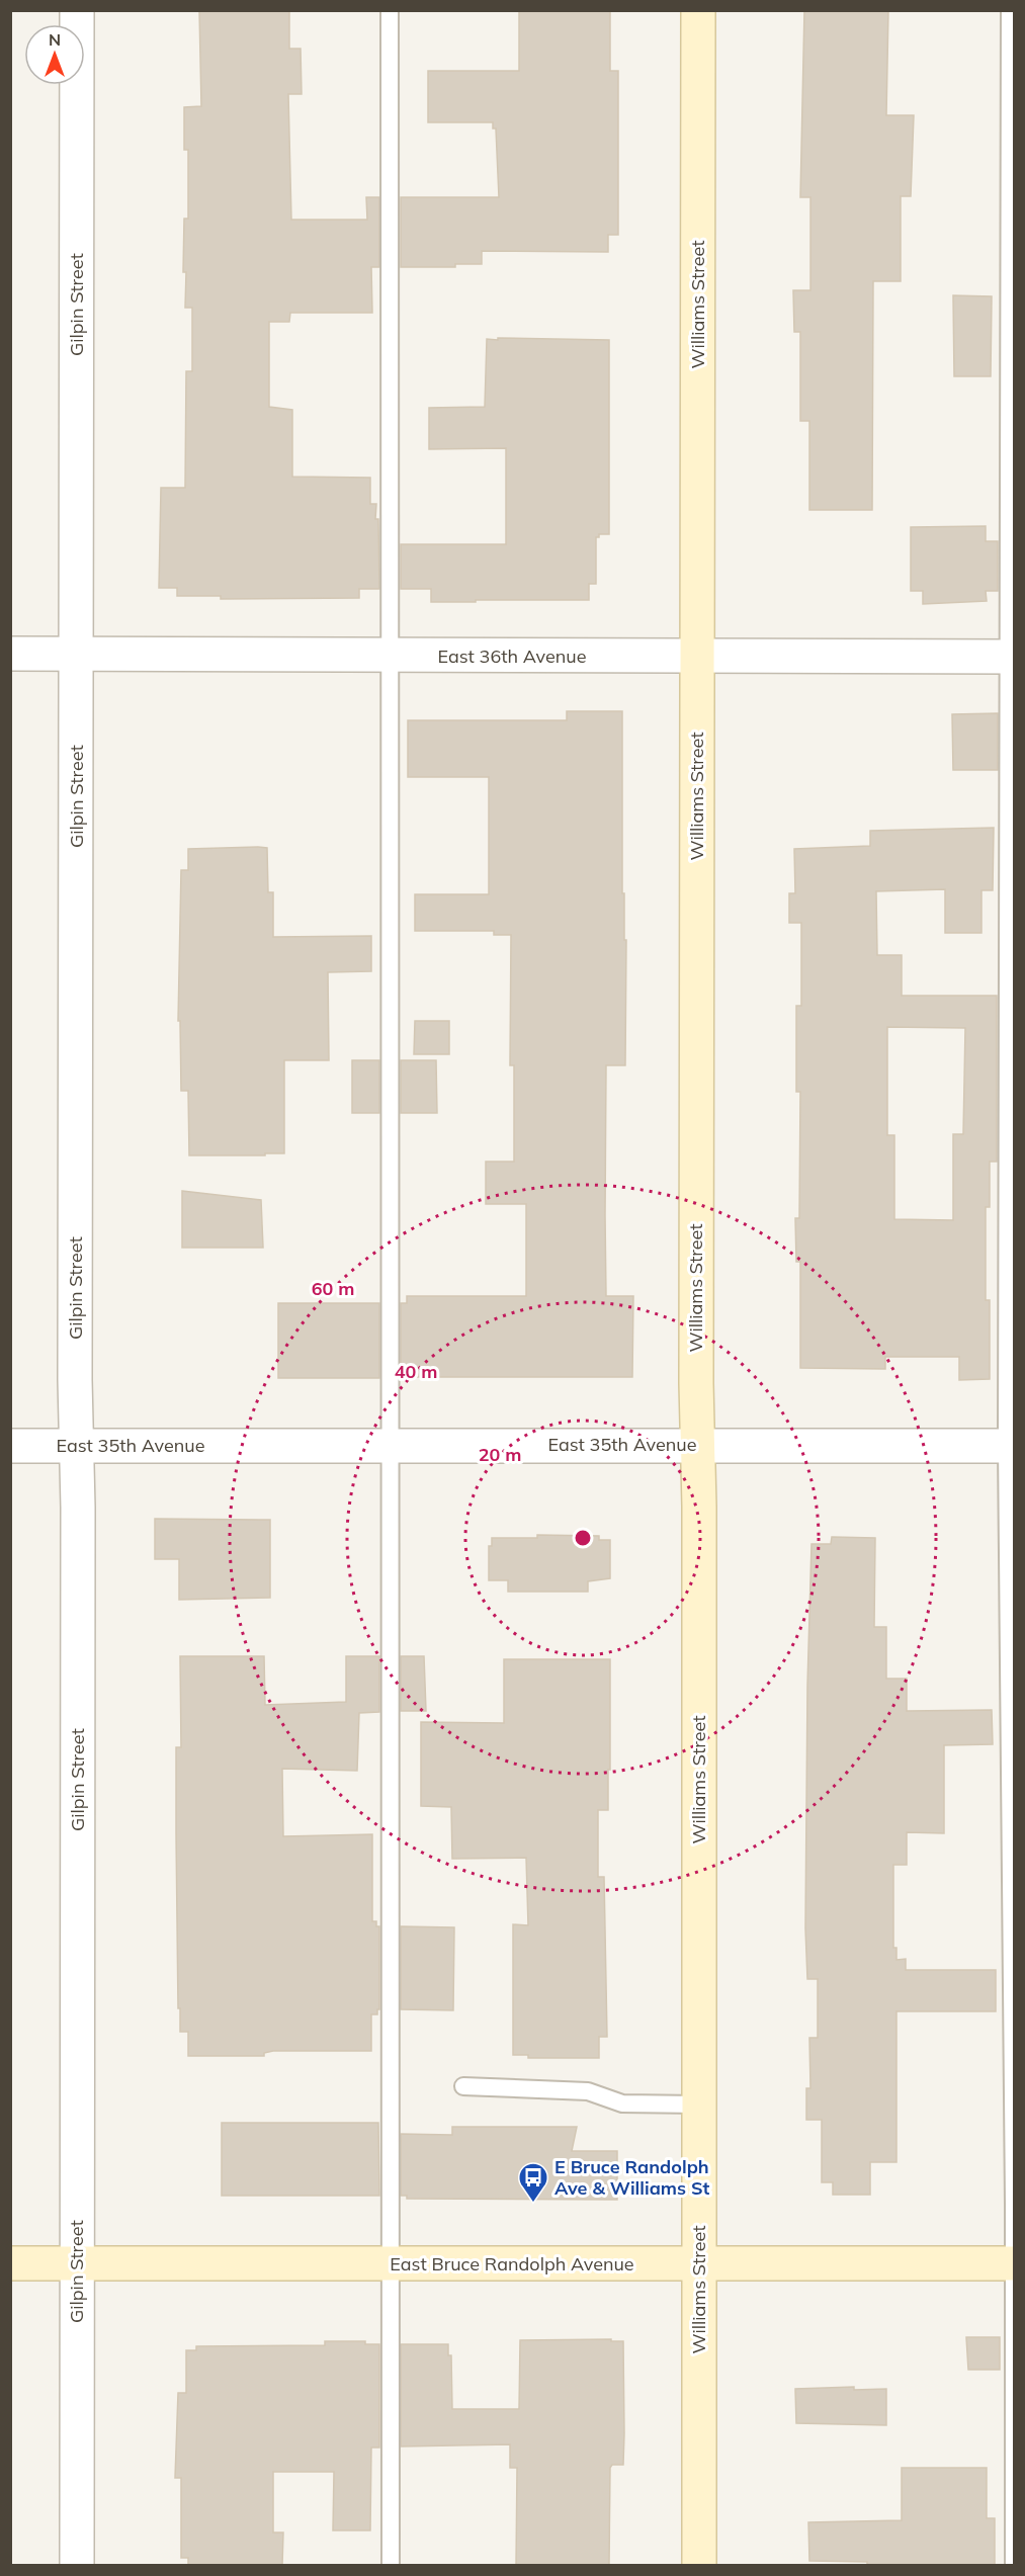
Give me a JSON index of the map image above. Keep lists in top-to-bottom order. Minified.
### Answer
{"streets":{"street":["Gilpin Street","Williams Street","East 36th Avenue","East 35th Avenue","East Bruce Randolph Avenue"]},"crossings":[["Gilpin Street","East 36th Avenue"],["Gilpin Street","East 35th Avenue"],["Gilpin Street","East Bruce Randolph Avenue"],["Williams Street","East 36th Avenue"],["Williams Street","East 35th Avenue"],["Williams Street","East Bruce Randolph Avenue"]],"places":{"bus stop":["E Bruce Randolph Ave & Williams St"]},"north":"top","rings":["60 m","40 m","20 m"]}
